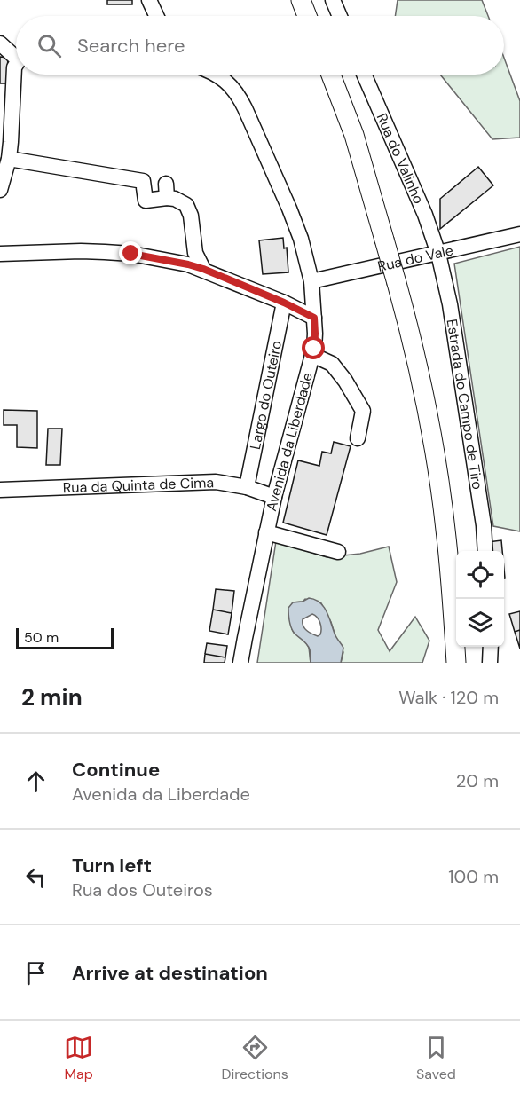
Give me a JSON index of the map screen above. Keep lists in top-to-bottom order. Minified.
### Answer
{"streets":{"street":["Rua do Valinho","Rua do Vale","Largo do Outeiro","Estrada do Campo de Tiro","Avenida da Liberdade","Rua da Quinta de Cima"]},"crossings":[["Rua do Valinho","Rua do Vale"],["Rua do Valinho","Estrada do Campo de Tiro"],["Rua do Vale","Estrada do Campo de Tiro"],["Rua do Vale","Avenida da Liberdade"],["Largo do Outeiro","Rua da Quinta de Cima"],["Avenida da Liberdade","Rua da Quinta de Cima"]],"scale_bar":"50 m","page":{"search":"Search here","scale":"50 m","heading":["2 min","Walk · 120 m"],"list":[["Continue","Avenida da Liberdade","20 m"],["Turn left","Rua dos Outeiros","100 m"],"Arrive at destination"],"nav":["Map","Directions","Saved"]}}
